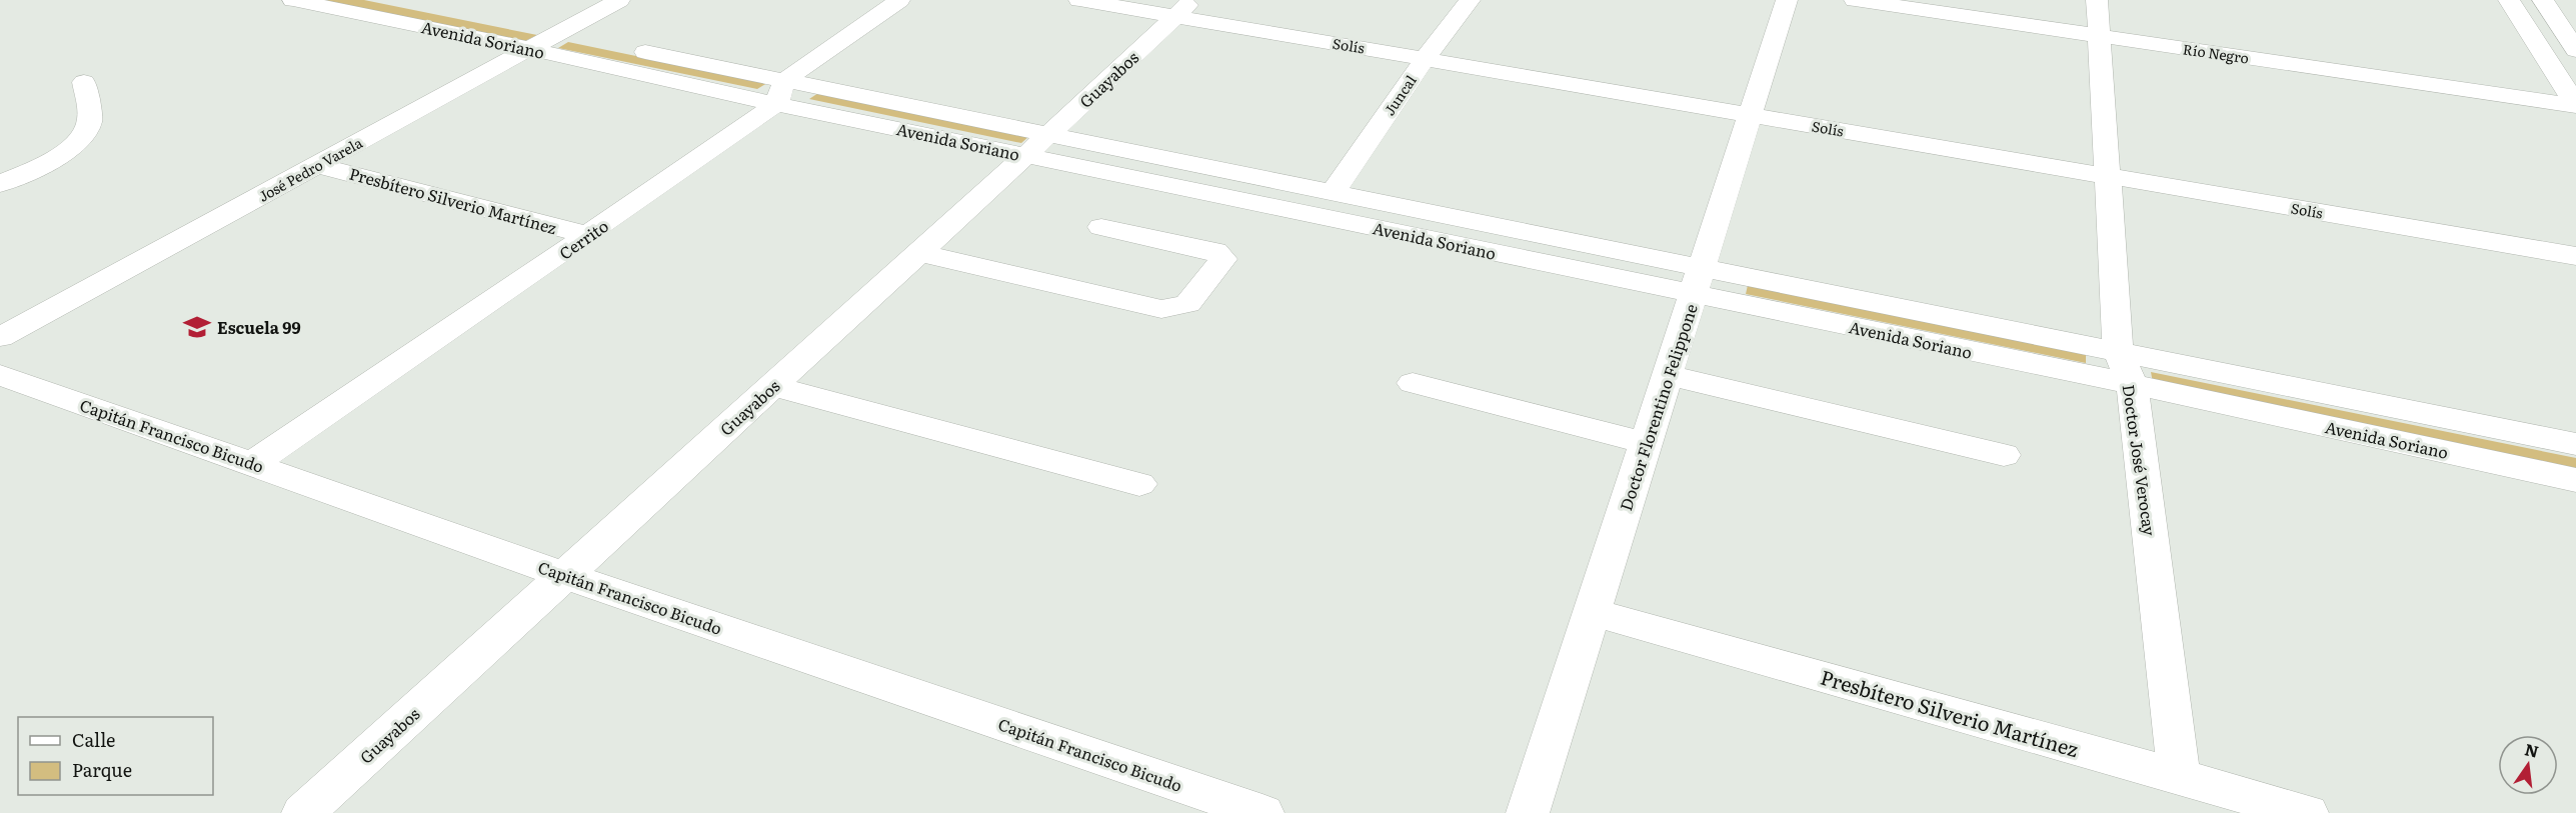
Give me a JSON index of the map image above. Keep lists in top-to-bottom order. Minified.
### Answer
{"streets":{"street":["Avenida Soriano","Solís","Río Negro","Guayabos","Juncal","José Pedro Varela","Presbítero Silverio Martínez","Cerrito","Doctor Florentino Felippone","Capitán Francisco Bicudo","Doctor José Verocay"]},"crossings":[["Avenida Soriano","Guayabos"],["Avenida Soriano","Juncal"],["Avenida Soriano","José Pedro Varela"],["Avenida Soriano","Cerrito"],["Avenida Soriano","Doctor Florentino Felippone"],["Avenida Soriano","Doctor José Verocay"],["Solís","Guayabos"],["Solís","Juncal"],["Solís","Doctor Florentino Felippone"],["Solís","Doctor José Verocay"],["Río Negro","Doctor José Verocay"],["Guayabos","Capitán Francisco Bicudo"],["José Pedro Varela","Presbítero Silverio Martínez"],["Presbítero Silverio Martínez","Cerrito"],["Presbítero Silverio Martínez","Doctor Florentino Felippone"],["Presbítero Silverio Martínez","Doctor José Verocay"],["Cerrito","Capitán Francisco Bicudo"]],"places":{"school or university":["Escuela 99"]},"legend":["Calle","Parque"],"north":"top"}
